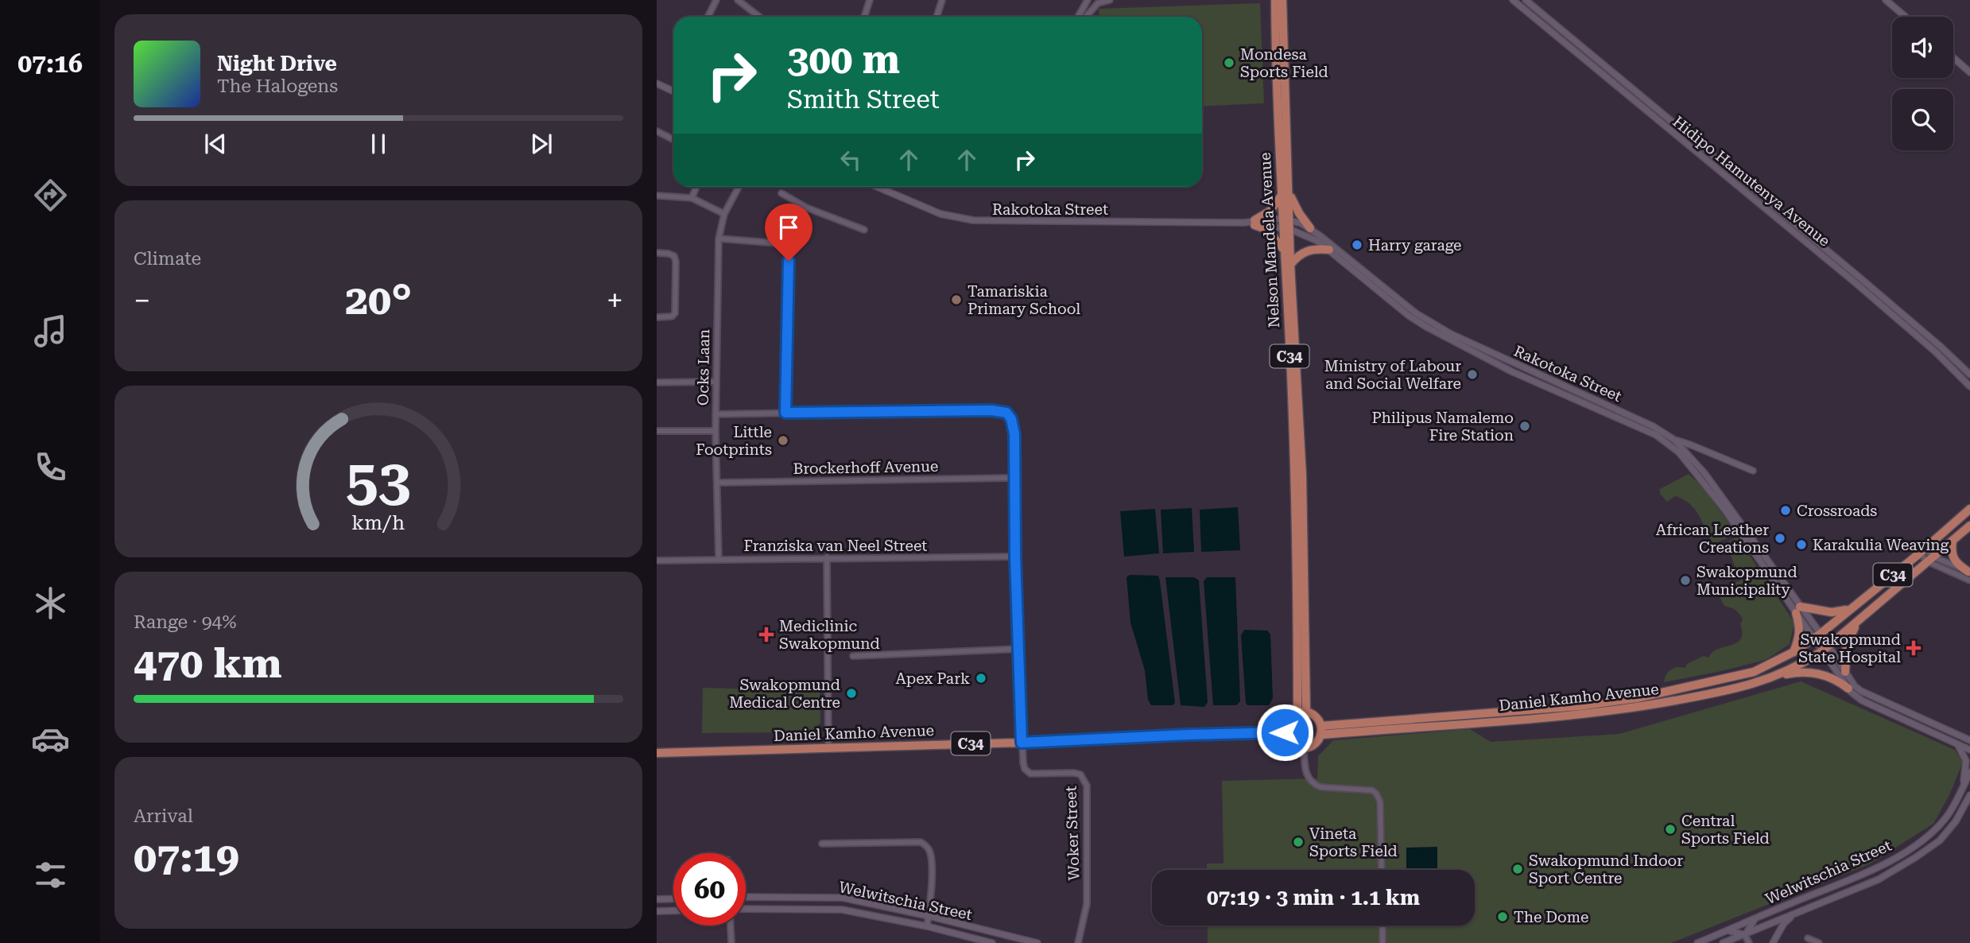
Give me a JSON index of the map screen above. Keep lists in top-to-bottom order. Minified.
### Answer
{"streets":{"main road":["Nelson Mandela Avenue","C34","Daniel Kamho Avenue"],"street":["Hidipo Hamutenya Avenue","Rakotoka Street","Ocks Laan","Brockerhoff Avenue","Franziska van Neel Street","Woker Street","Welwitschia Street"]},"crossings":[["Rakotoka Street","Nelson Mandela Avenue"],["Rakotoka Street","C34"],["Rakotoka Street","Daniel Kamho Avenue"],["Nelson Mandela Avenue","Daniel Kamho Avenue"],["C34","Daniel Kamho Avenue"],["Ocks Laan","Brockerhoff Avenue"],["Ocks Laan","Franziska van Neel Street"],["Daniel Kamho Avenue","Woker Street"]],"places":{"other":["Mondesa Sports Field","Harry garage","Tamariskia Primary School","Ministry of Labour and Social Welfare","Philipus Namalemo Fire Station","Little Footprints","Crossroads","African Leather Creations","Karakulia Weaving","Swakopmund Municipality","Apex Park","Swakopmund Medical Centre","Central Sports Field","Vineta Sports Field","Swakopmund Indoor Sport Centre","The Dome"],"health":["Mediclinic Swakopmund","Swakopmund State Hospital"]},"page":{"tabs":"07:16","turn":["300 m","Smith Street"],"song":["Night Drive","The Halogens"],"tile":["Climate",["Range · 94%","470 km"],["Arrival","07:19"]],"heat":["−","20°","+"],"limit":"60","trip":"07:19 · 3 min · 1.1 km","gauge":["53","km/h"]}}
